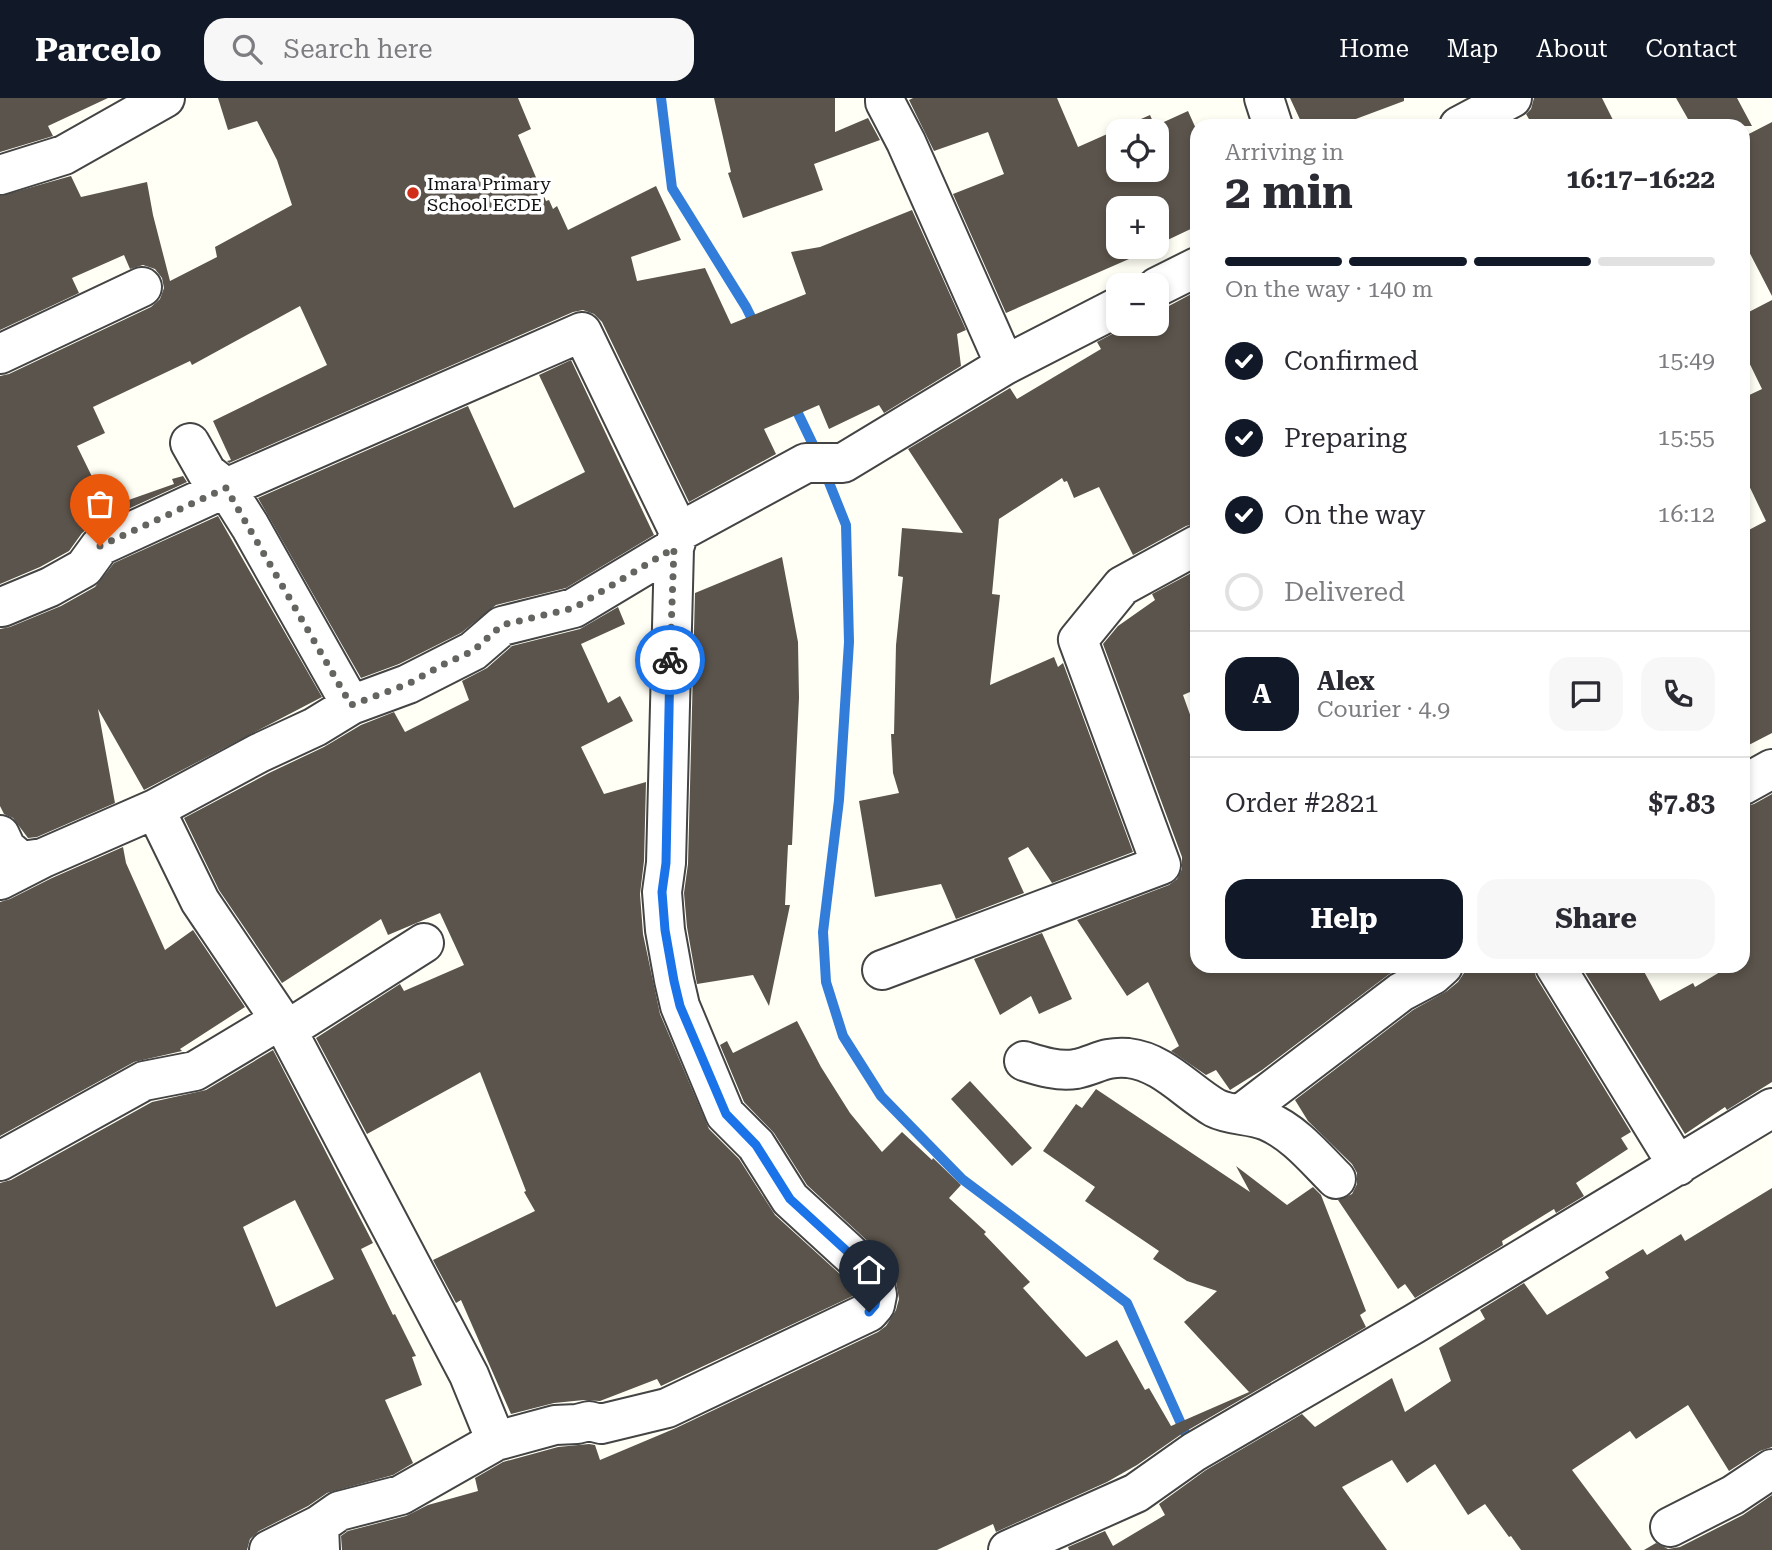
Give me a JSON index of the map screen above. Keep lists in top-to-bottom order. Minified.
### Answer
{"places":["Imara Primary School ECDE"],"page":{"header":"Parcelo","search":"Search here","nav":["Home","Map","About","Contact"],"map_buttons":["+","−"],"heading":["2 min","Arriving in","16:17–16:22"],"panel":["Alex","Courier · 4.9","Order #2821","$7.83"],"bar":"On the way · 140 m","list":[["Confirmed","15:49"],["Preparing","15:55"],["On the way","16:12"],"Delivered"],"round":"A","buttons":["Help","Share"]}}
